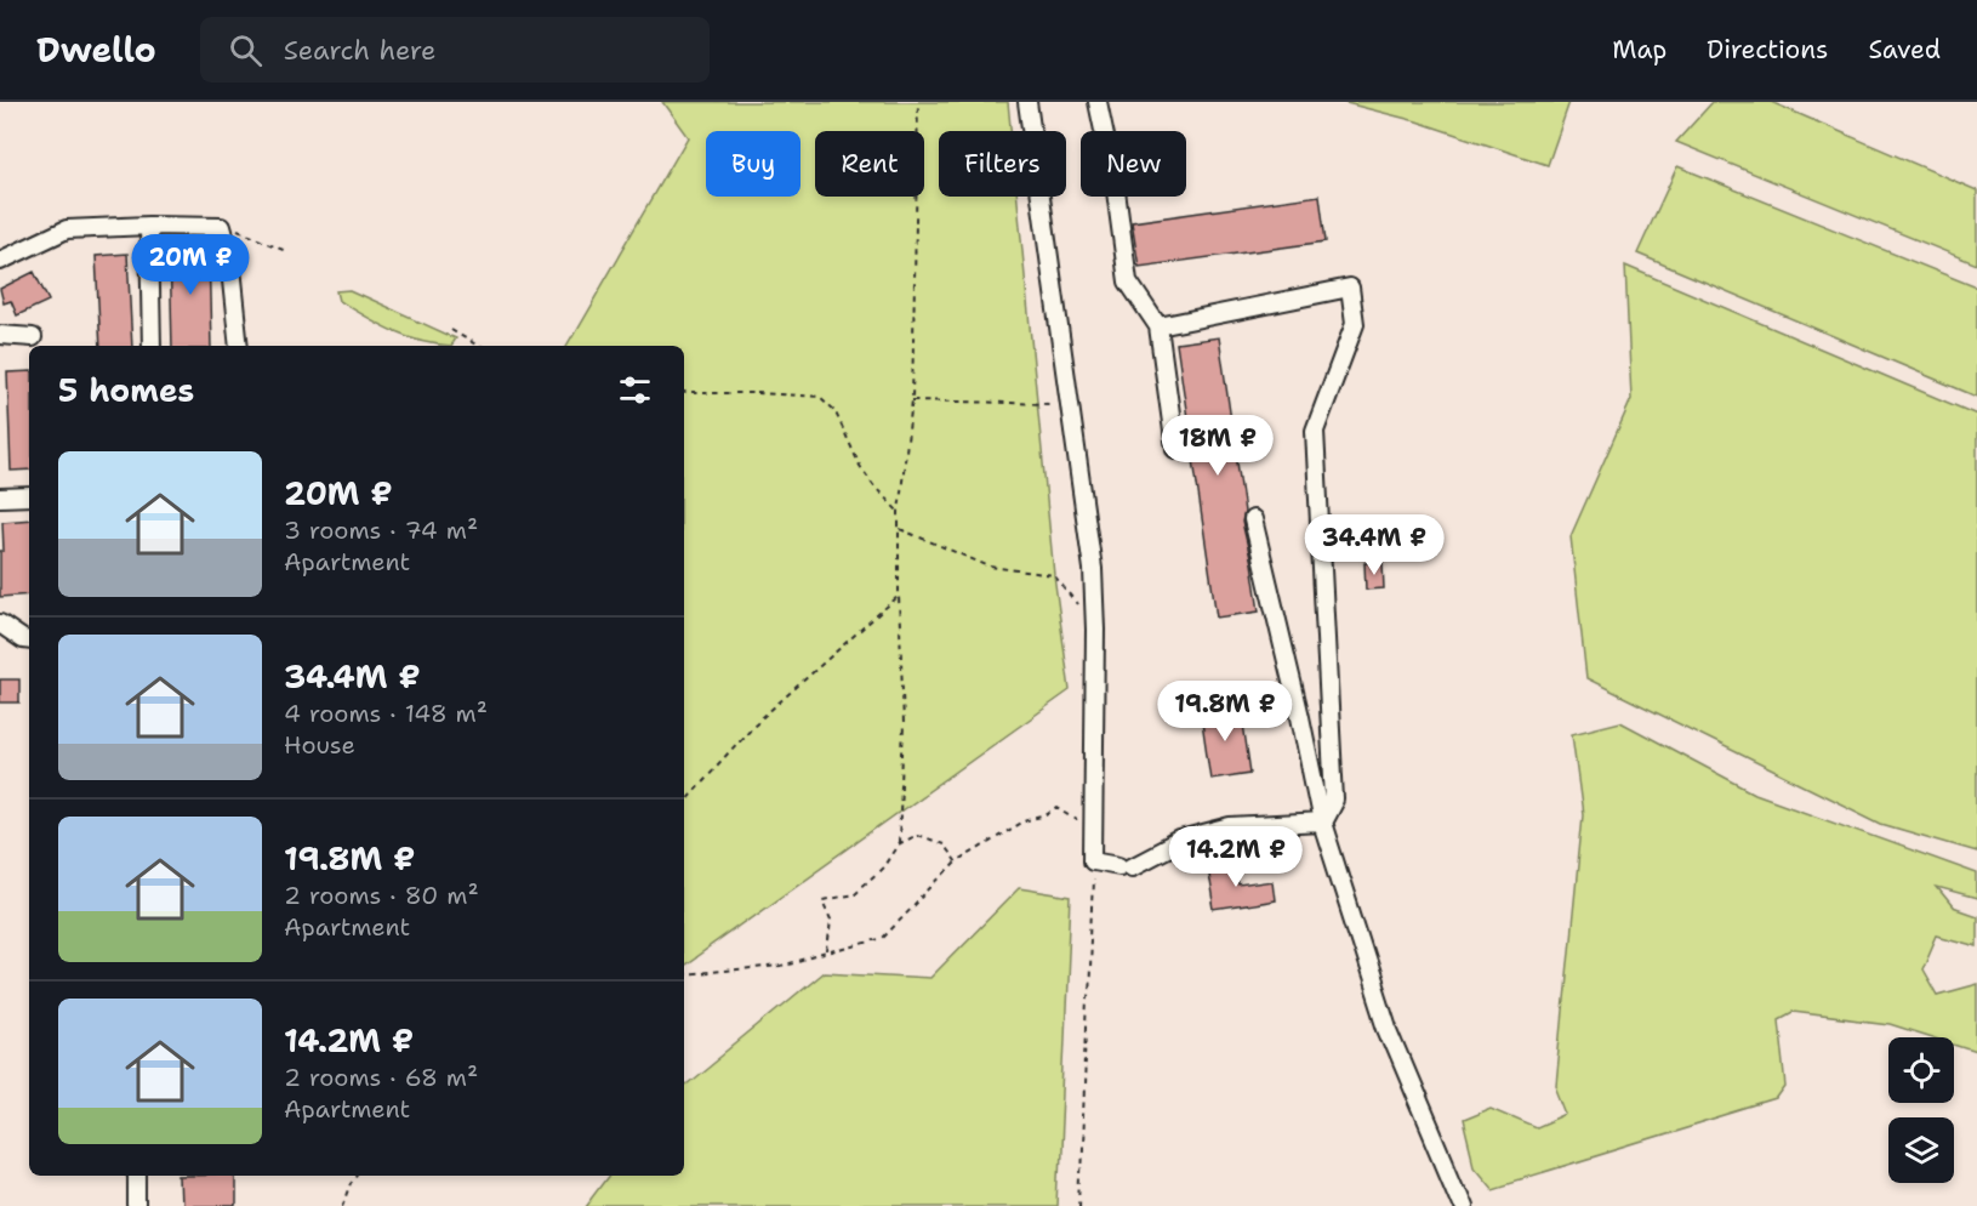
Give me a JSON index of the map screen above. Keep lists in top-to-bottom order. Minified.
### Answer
{"page":{"header":"Dwello","search":"Search here","nav":["Map","Directions","Saved"],"chip":["Buy","Rent","Filters","New"],"price":["20M ₽","18M ₽","34.4M ₽","19.8M ₽","14.2M ₽"],"heading":"5 homes","list":[{"name":"20M ₽","note":"3 rooms · 74 m² · Apartment"},{"name":"34.4M ₽","note":"4 rooms · 148 m² · House"},{"name":"19.8M ₽","note":"2 rooms · 80 m² · Apartment"},{"name":"14.2M ₽","note":"2 rooms · 68 m² · Apartment"}]}}
